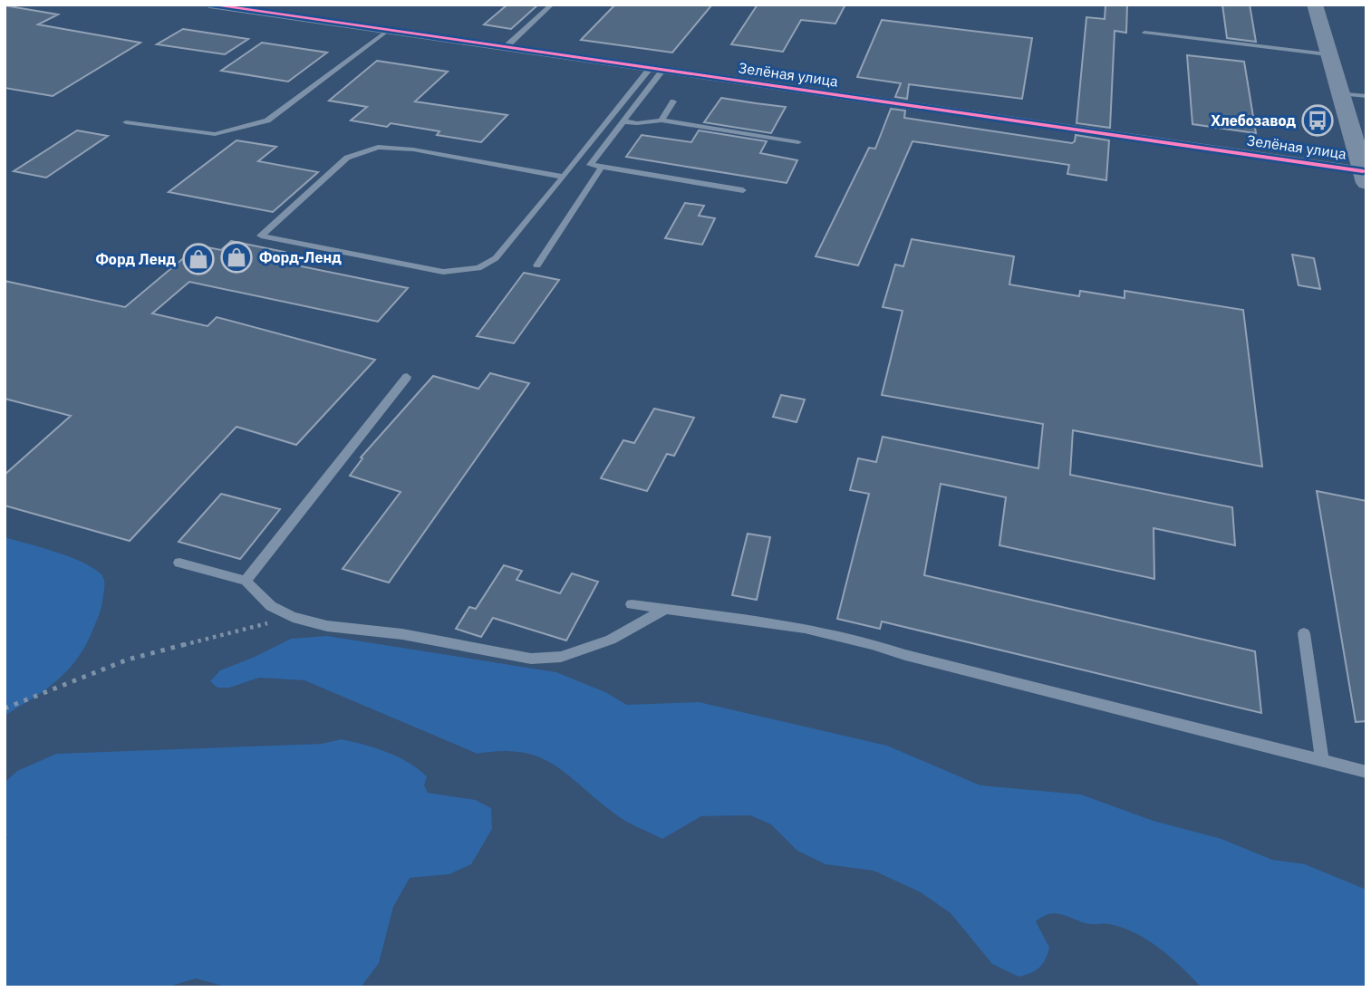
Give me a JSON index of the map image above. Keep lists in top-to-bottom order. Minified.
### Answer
{"streets":{"street":["Зелёная улица"]},"places":{"bus stop":["Хлебозавод"],"shop":["Форд-Ленд","Форд Ленд"]}}
